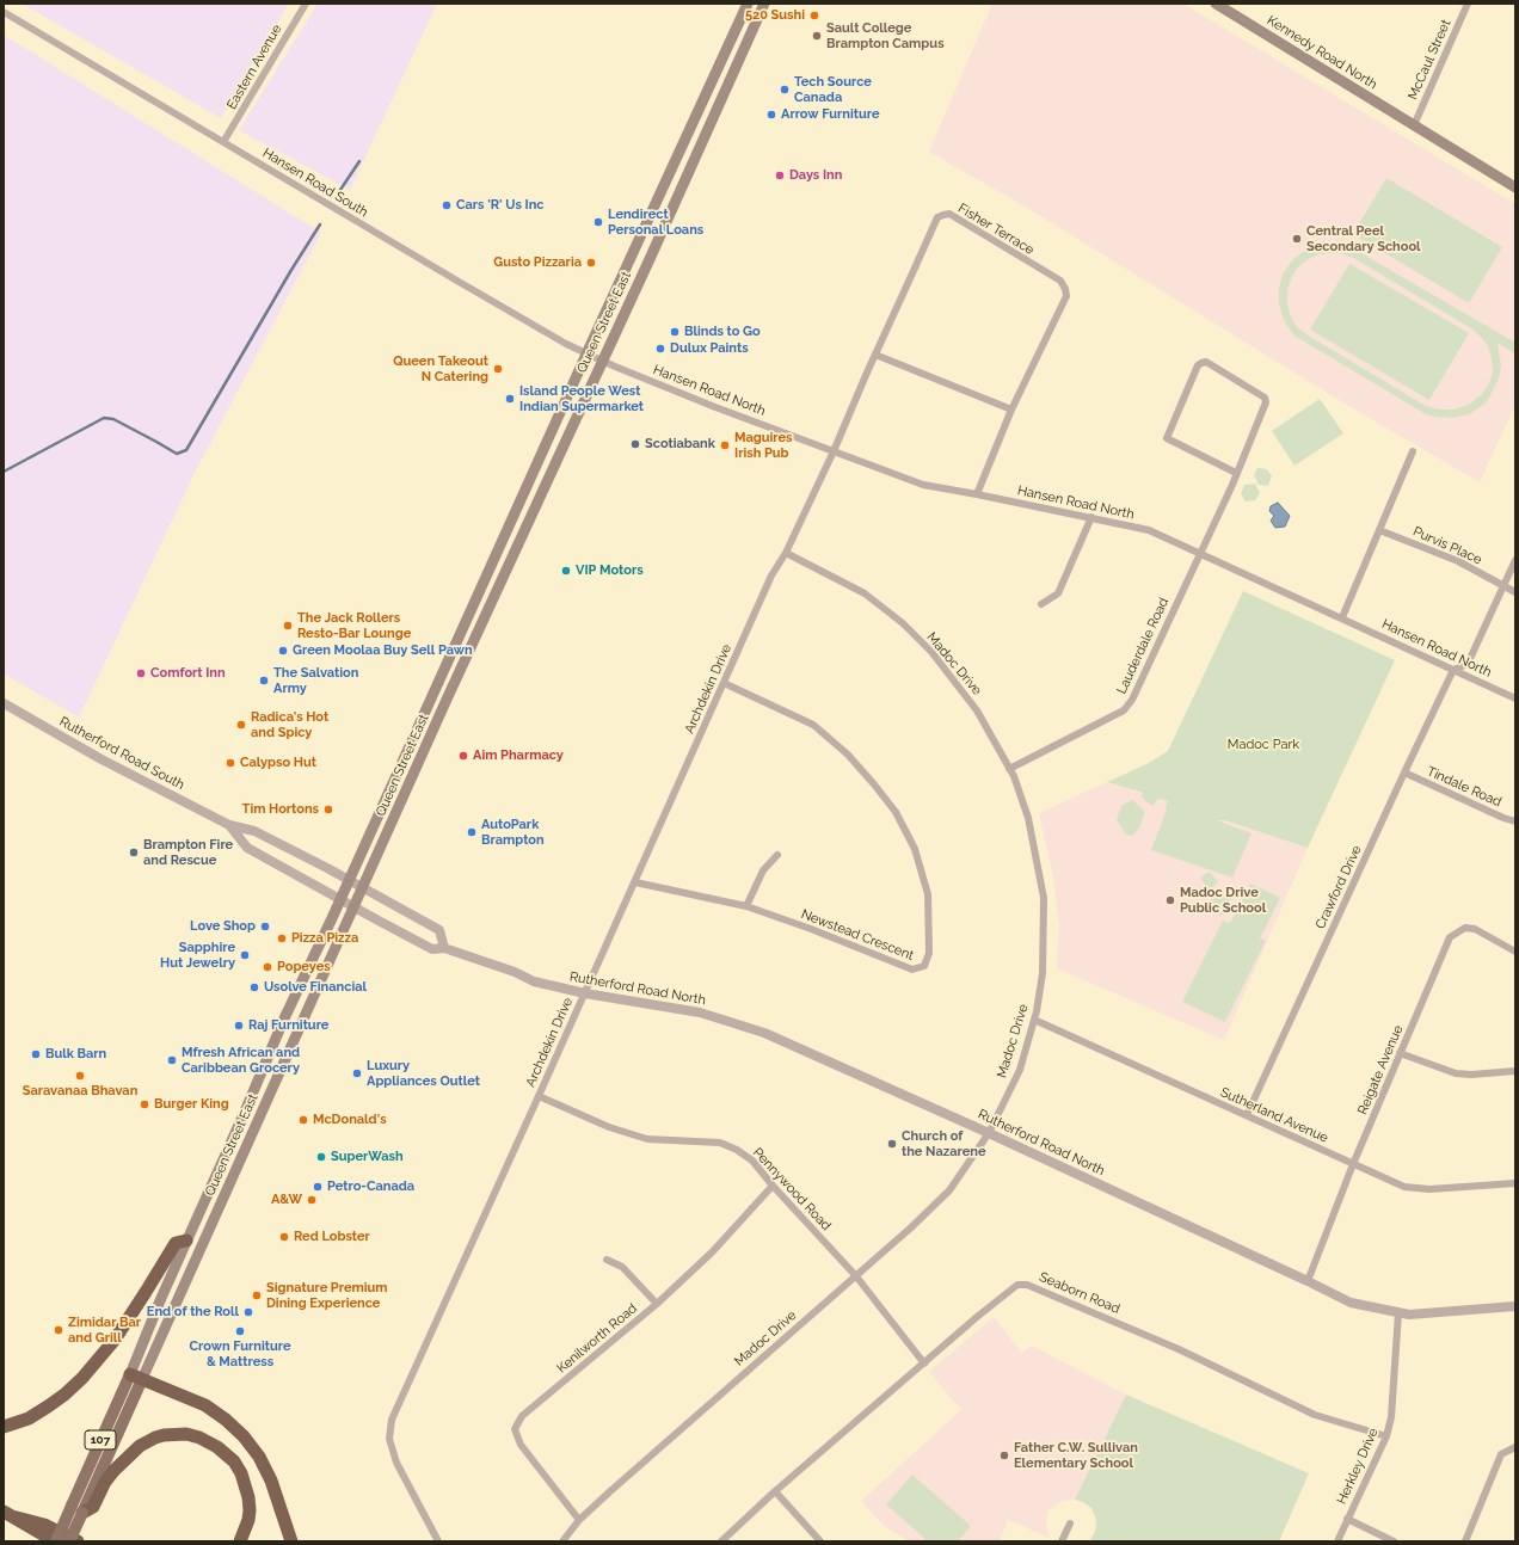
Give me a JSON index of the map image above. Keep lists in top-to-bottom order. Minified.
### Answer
{"streets":{"main road":["Kennedy Road North","Queen Street East"],"street":["McCaul Street","Eastern Avenue","Hansen Road South","Fisher Terrace","Hansen Road North","Purvis Place","Lauderdale Road","Madoc Drive","Archdekin Drive","Rutherford Road South","Tindale Road","Crawford Drive","Newstead Crescent","Rutherford Road North","Reigate Avenue","Sutherland Avenue","Pennywood Road","Seaborn Road","Kenilworth Road","Herkley Drive"]},"crossings":[["Kennedy Road North","McCaul Street"],["Eastern Avenue","Hansen Road South"],["Hansen Road South","Queen Street East"],["Hansen Road South","Hansen Road North"],["Fisher Terrace","Hansen Road North"],["Fisher Terrace","Archdekin Drive"],["Queen Street East","Rutherford Road South"],["Queen Street East","Rutherford Road North"],["Hansen Road North","Lauderdale Road"],["Hansen Road North","Archdekin Drive"],["Hansen Road North","Crawford Drive"],["Lauderdale Road","Madoc Drive"],["Madoc Drive","Archdekin Drive"],["Madoc Drive","Rutherford Road North"],["Madoc Drive","Sutherland Avenue"],["Madoc Drive","Pennywood Road"],["Madoc Drive","Kenilworth Road"],["Archdekin Drive","Newstead Crescent"],["Archdekin Drive","Rutherford Road North"],["Archdekin Drive","Pennywood Road"],["Rutherford Road South","Rutherford Road North"],["Tindale Road","Crawford Drive"],["Crawford Drive","Sutherland Avenue"],["Rutherford Road North","Reigate Avenue"],["Rutherford Road North","Herkley Drive"],["Reigate Avenue","Sutherland Avenue"],["Pennywood Road","Seaborn Road"],["Pennywood Road","Kenilworth Road"],["Seaborn Road","Herkley Drive"]],"parks":["Madoc Park"],"places":["520 Sushi","Sault College Brampton Campus","Tech Source Canada","Arrow Furniture","Days Inn","Cars 'R' Us Inc","Lendirect Personal Loans","Central Peel Secondary School","Gusto Pizzaria","Blinds to Go","Dulux Paints","Queen Takeout N Catering","Island People West Indian Supermarket","Scotiabank","Maguires Irish Pub","VIP Motors","The Jack Rollers Resto-Bar Lounge","Green Moolaa Buy Sell Pawn","Comfort Inn","The Salvation Army","Radica's Hot and Spicy","Aim Pharmacy","Calypso Hut","Tim Hortons","AutoPark Brampton","Brampton Fire and Rescue","Madoc Drive Public School","Love Shop","Pizza Pizza","Sapphire Hut Jewelry","Popeyes","Usolve Financial","Raj Furniture","Bulk Barn","Mfresh African and Caribbean Grocery","Luxury Appliances Outlet","Saravanaa Bhavan","Burger King","McDonald's","Church of the Nazarene","SuperWash","Petro-Canada","A&W","Red Lobster","Signature Premium Dining Experience","End of the Roll","Zimidar Bar and Grill","Crown Furniture & Mattress","Father C.W. Sullivan Elementary School"]}
